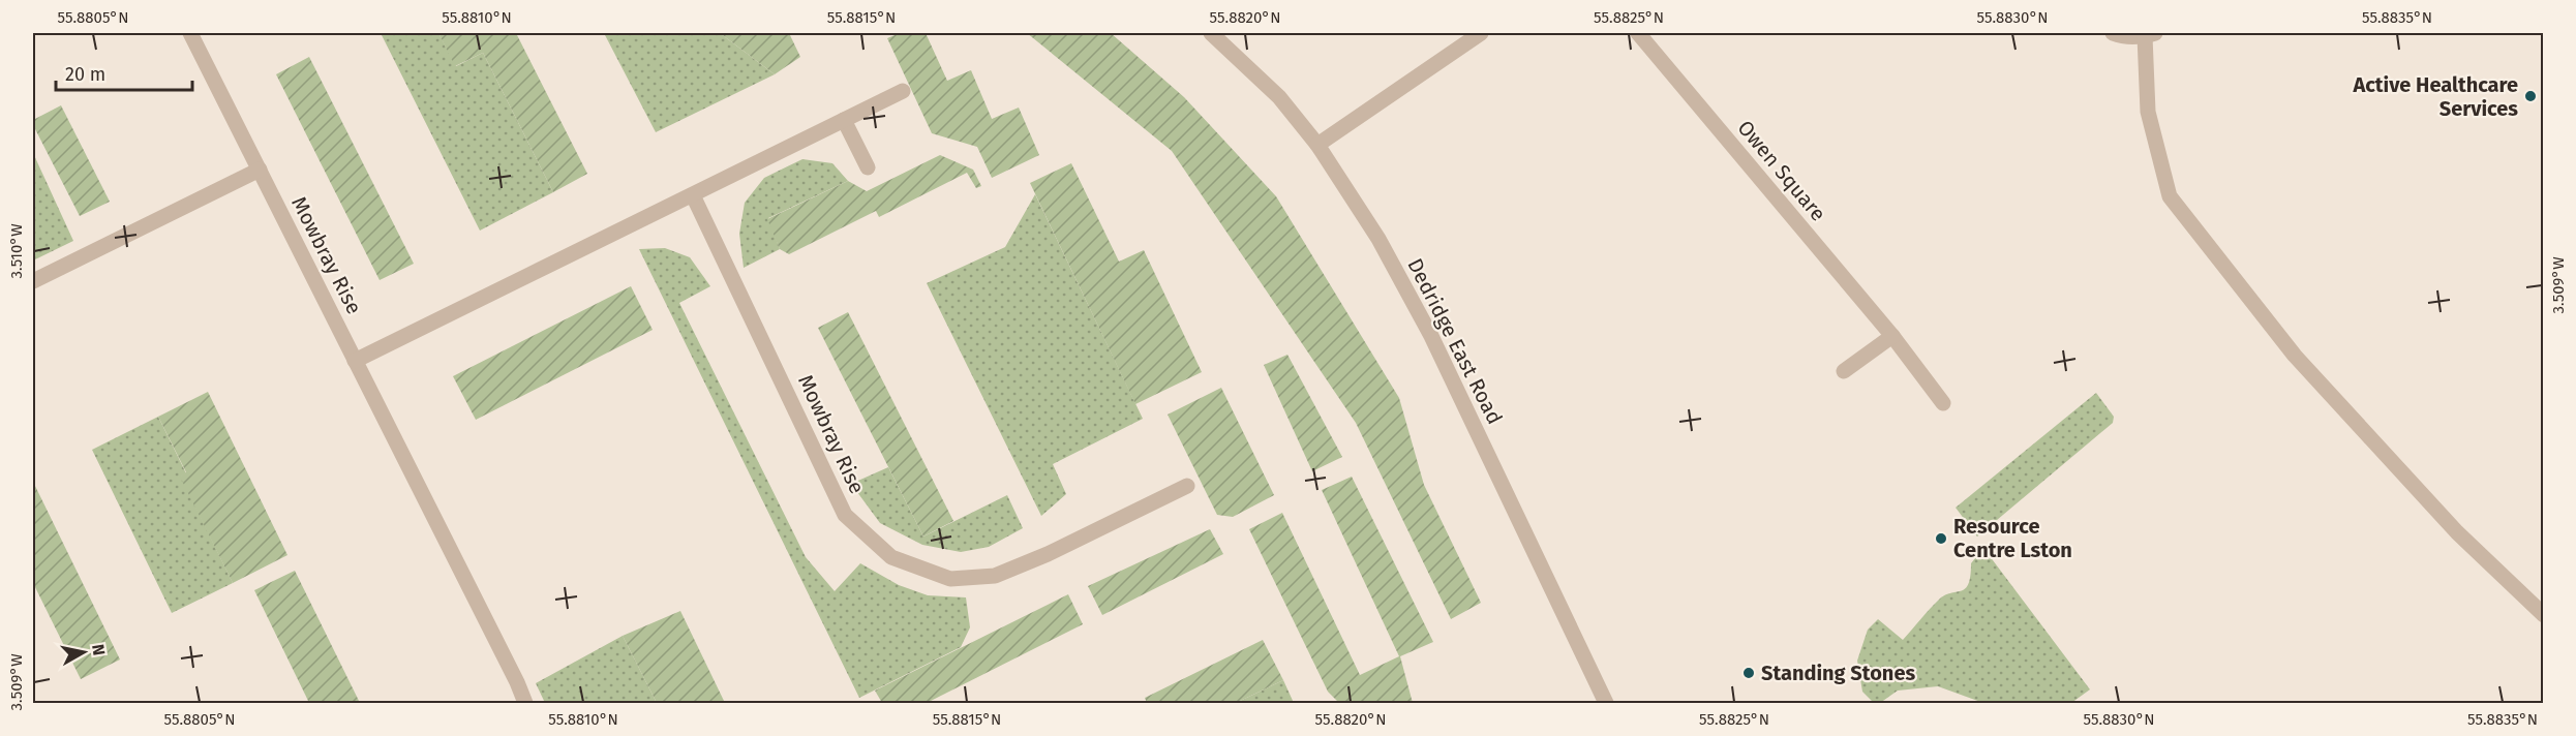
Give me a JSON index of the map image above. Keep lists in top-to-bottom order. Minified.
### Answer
{"streets":{"street":["Owen Square","Mowbray Rise","Dedridge East Road"]},"places":["Active Healthcare Services","Resource Centre Lston","Standing Stones"],"scale_bar":"20 m","north":"right","coordinates":["55.8805°N","55.8810°N","55.8815°N","55.8820°N","55.8825°N","55.8830°N","55.8835°N","3.510°W","3.509°W"]}
